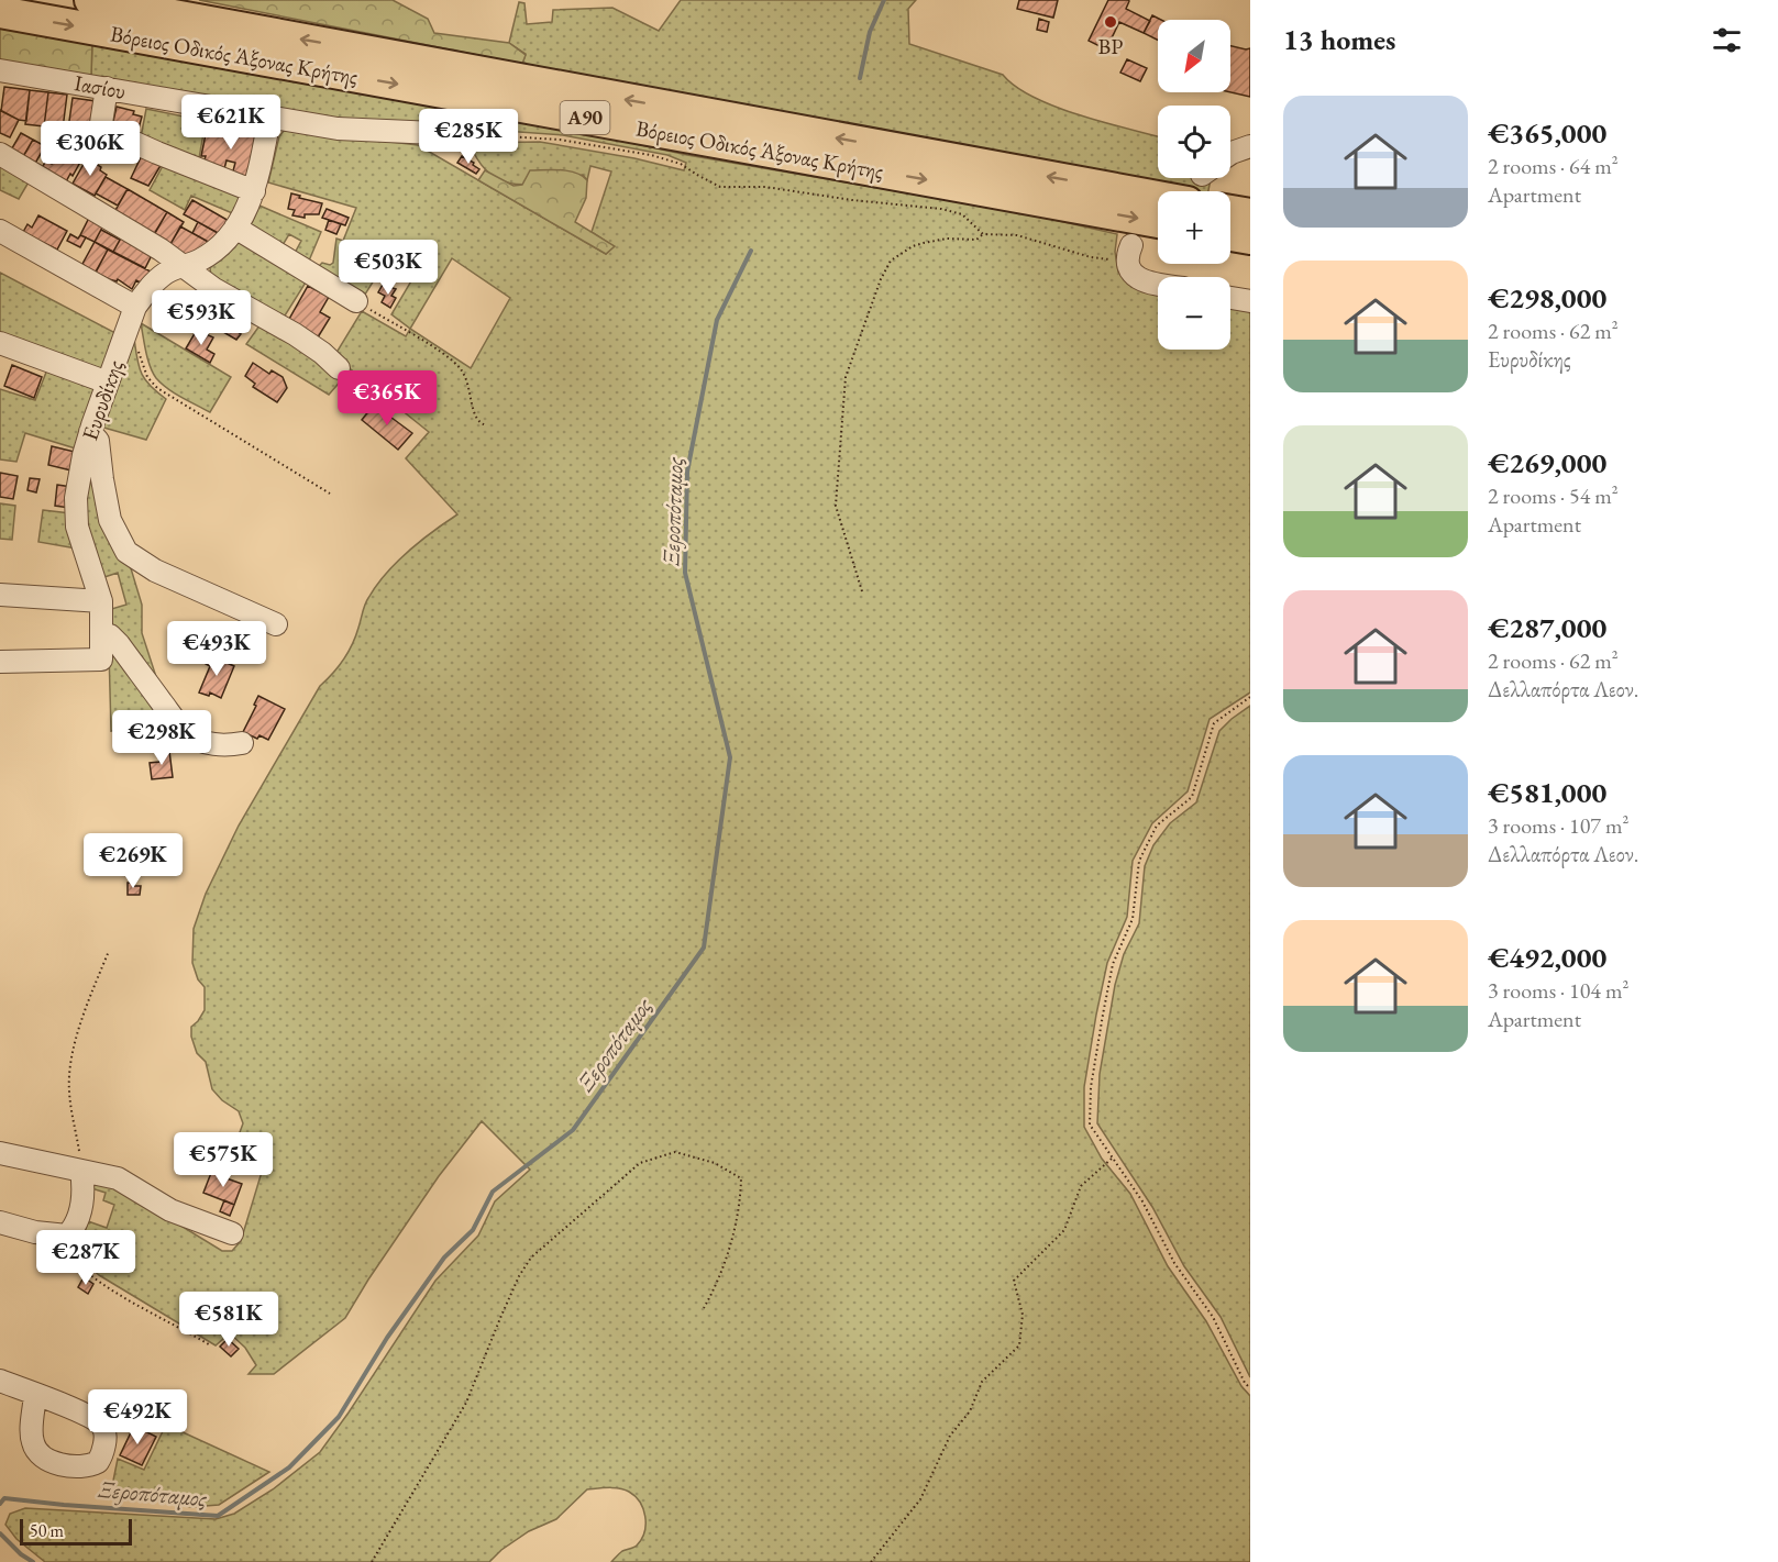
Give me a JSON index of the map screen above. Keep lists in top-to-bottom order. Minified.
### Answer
{"streets":{"highway":["Βόρειος Οδικός Άξονας Κρήτης","Α90"],"street":["Ιασίου","Ευρυδίκης"]},"crossings":[["Ιασίου","Ευρυδίκης"]],"water":["Ξεροπόταμος"],"places":["BP"],"scale_bar":"50 m","north":"bottom left","page":{"heading":"13 homes","map_buttons":["+","−"],"list":[{"name":"€365,000","note":"2 rooms · 64 m² · Apartment"},{"name":"€298,000","note":"2 rooms · 62 m² · Ευρυδίκης"},{"name":"€269,000","note":"2 rooms · 54 m² · Apartment"},{"name":"€287,000","note":"2 rooms · 62 m² · Δελλαπόρτα Λεον."},{"name":"€581,000","note":"3 rooms · 107 m² · Δελλαπόρτα Λεον."},{"name":"€492,000","note":"3 rooms · 104 m² · Apartment"}],"price":["€621K","€285K","€306K","€503K","€593K","€365K","€493K","€298K","€269K","€575K","€287K","€581K","€492K"],"scale":"50 m"}}
